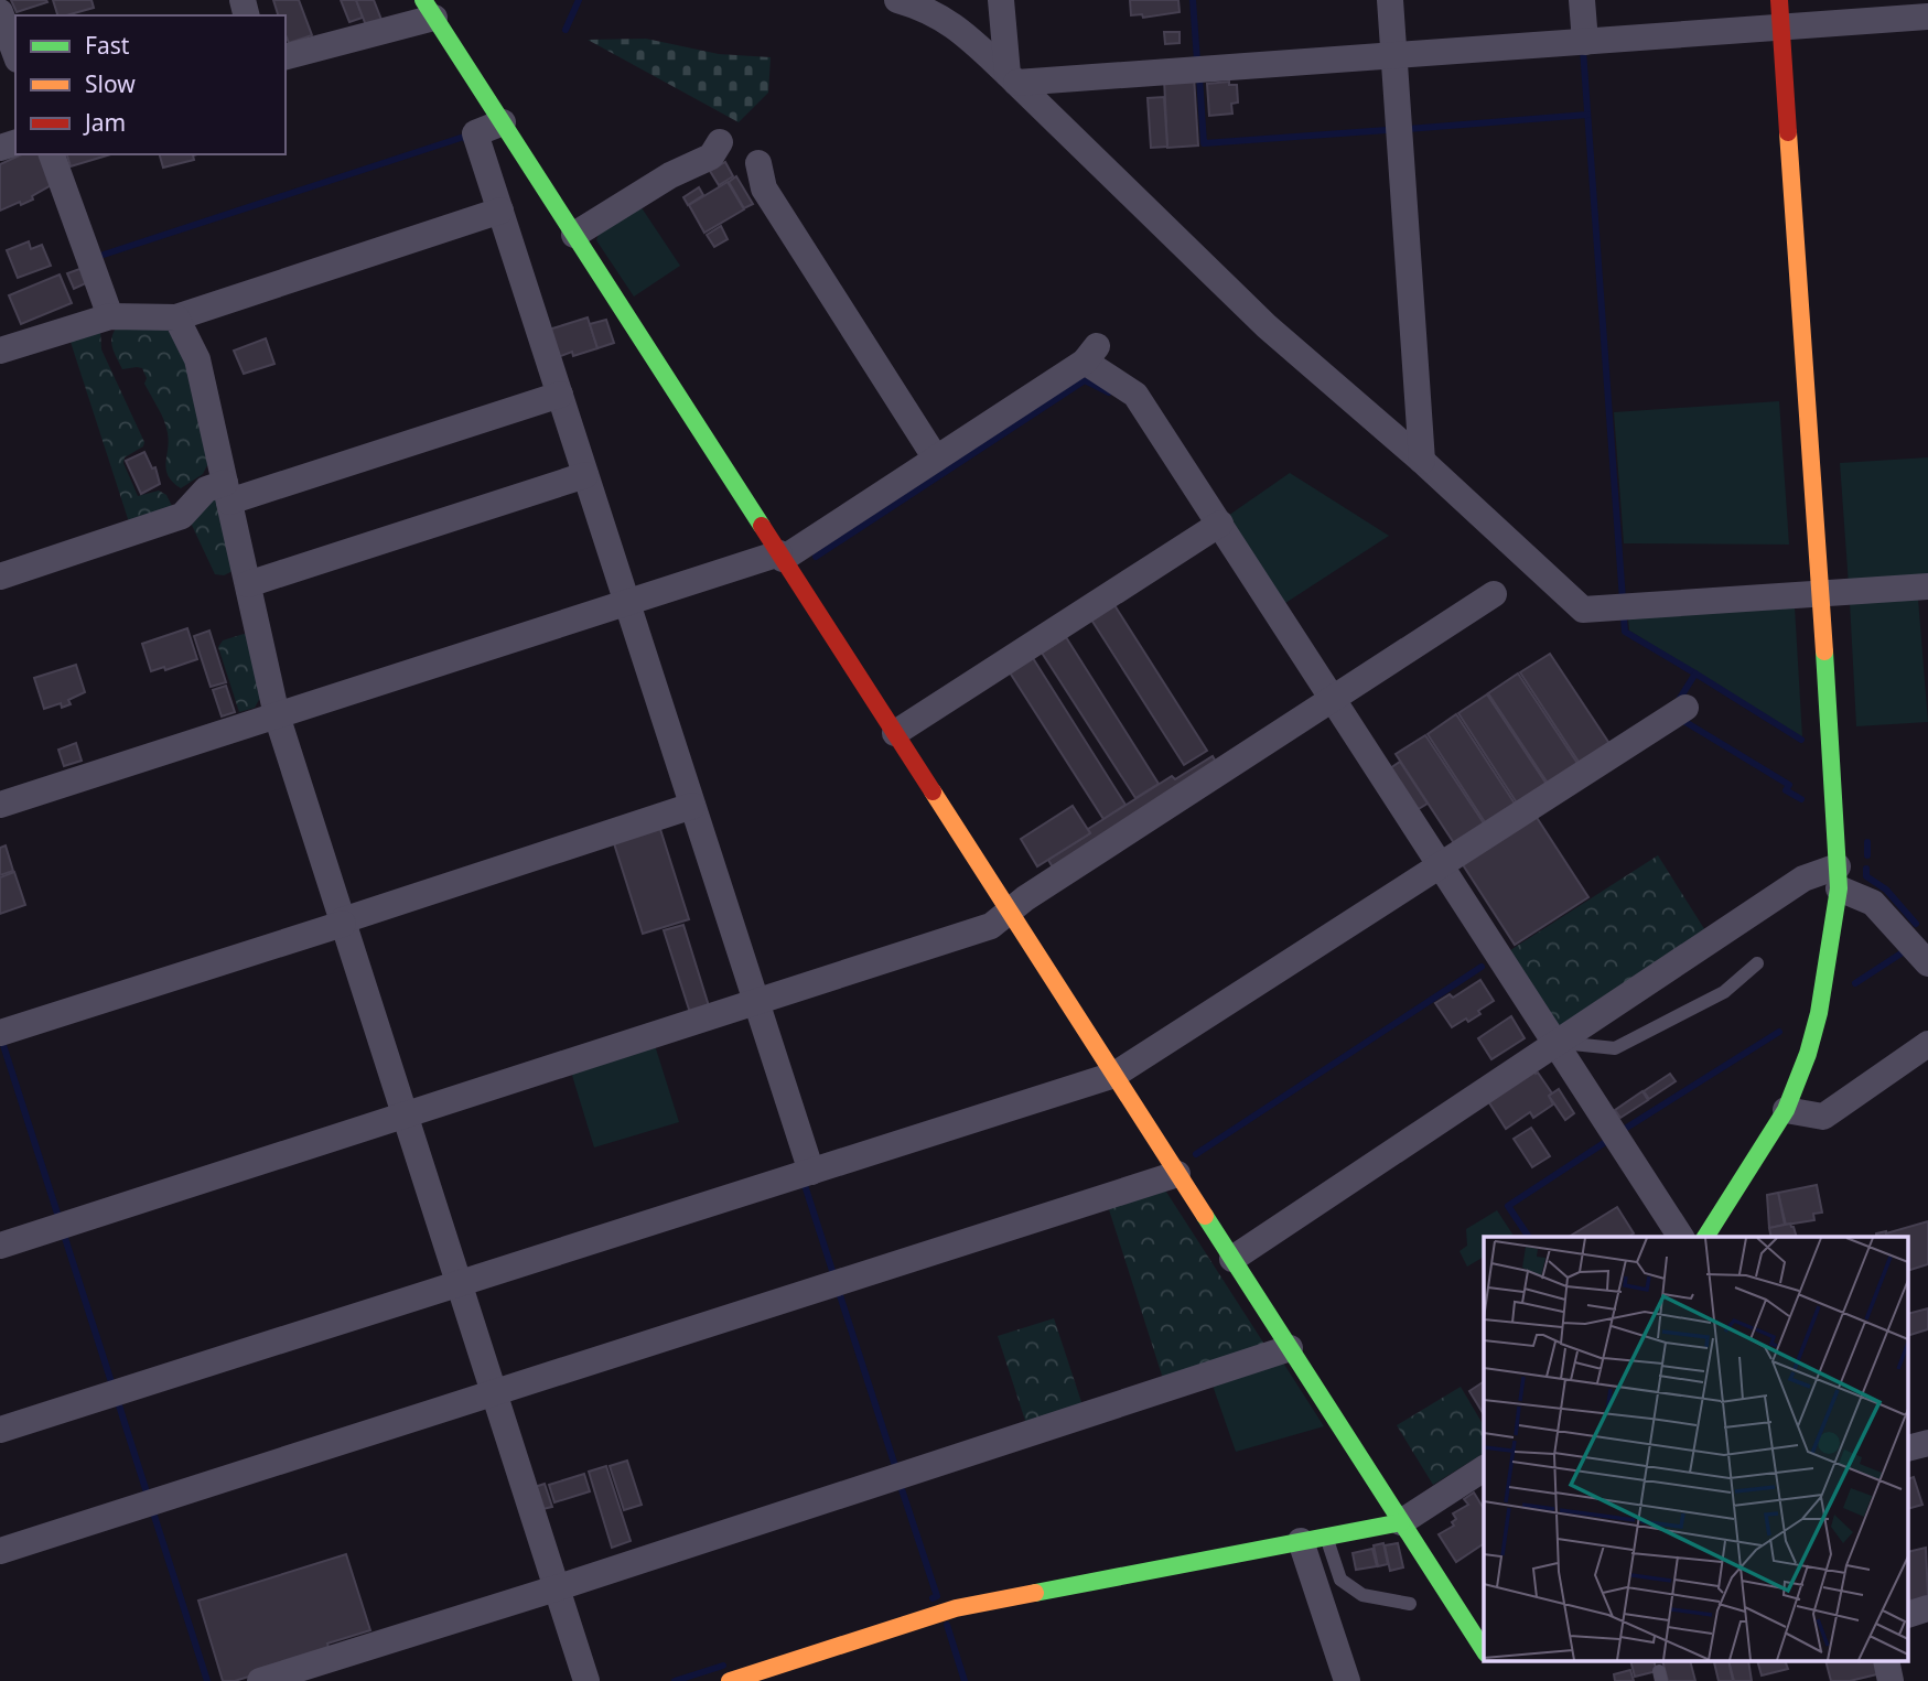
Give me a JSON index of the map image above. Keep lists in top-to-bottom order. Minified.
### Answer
{"legend":["Fast","Slow","Jam"]}
